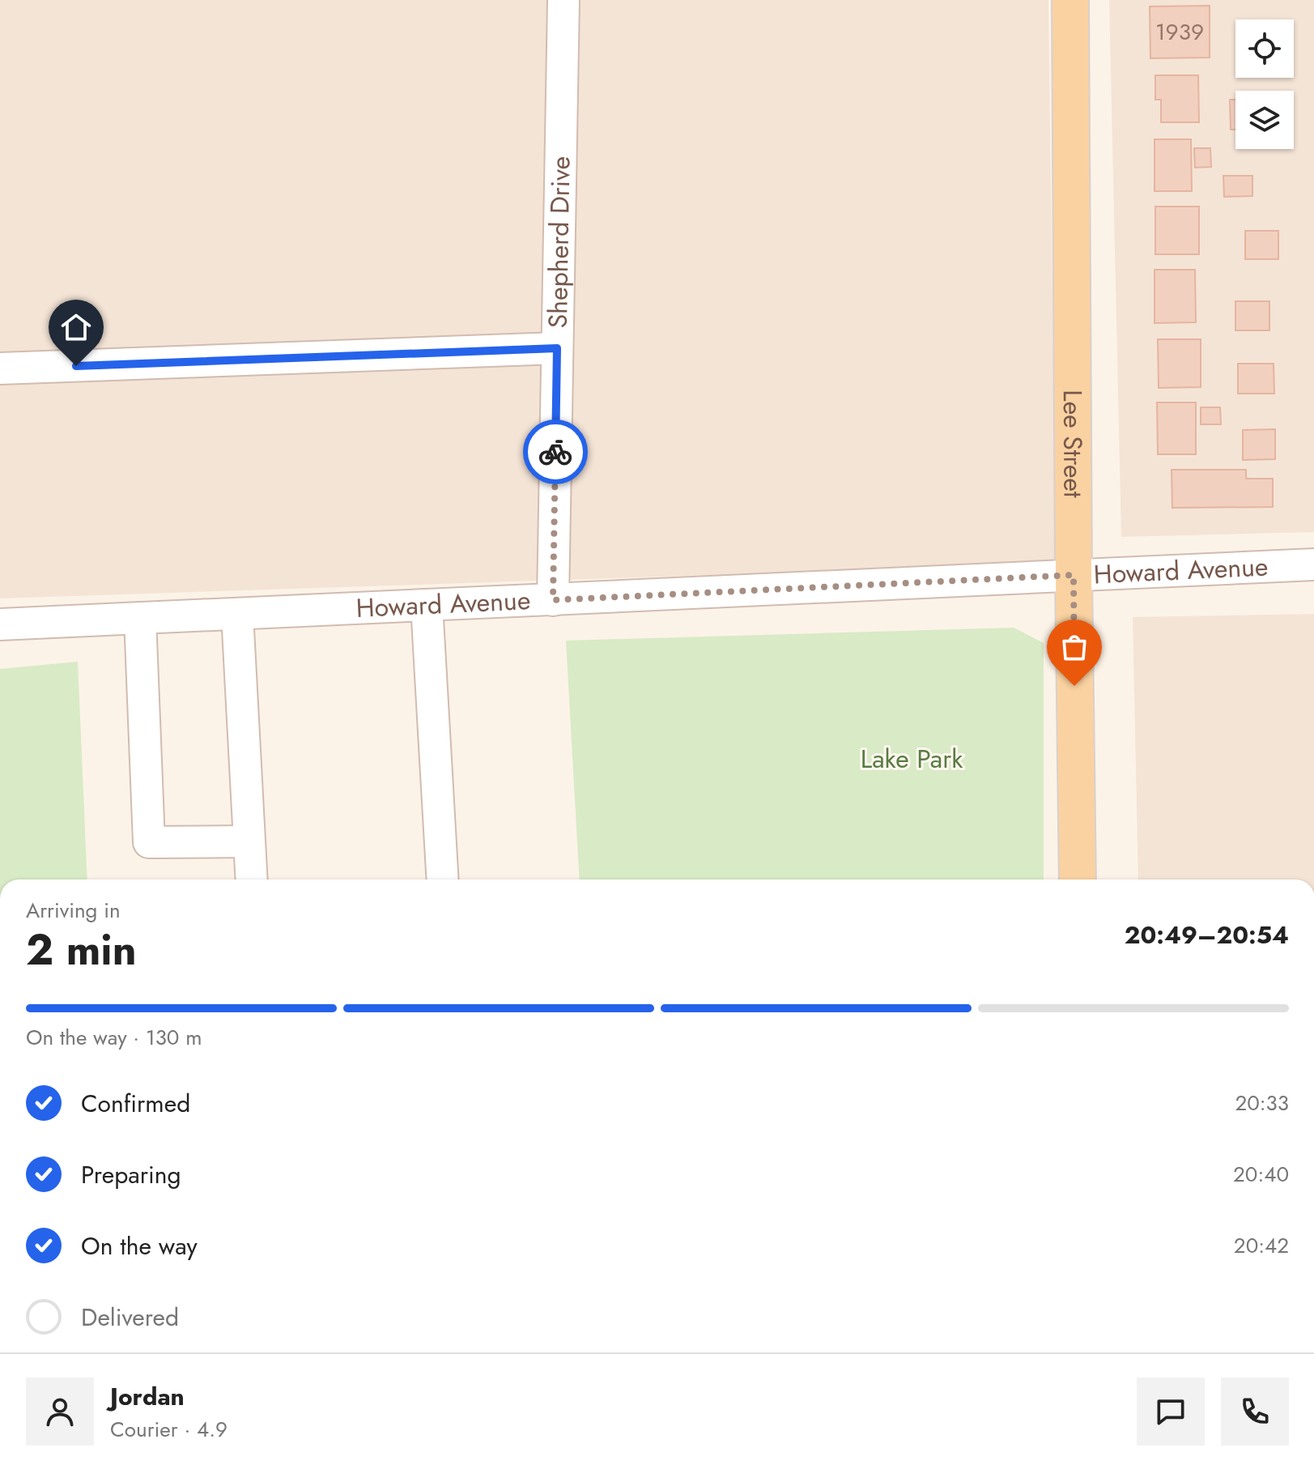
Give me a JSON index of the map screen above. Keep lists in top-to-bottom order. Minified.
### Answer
{"streets":{"main road":["Lee Street"],"street":["Shepherd Drive","Howard Avenue"]},"crossings":[["Shepherd Drive","Howard Avenue"],["Lee Street","Howard Avenue"]],"parks":["Lake Park"],"house_numbers":["1939"],"page":{"heading":["2 min","Arriving in","20:49–20:54"],"panel":["Jordan","Courier · 4.9"],"bar":"On the way · 130 m","list":[["Confirmed","20:33"],["Preparing","20:40"],["On the way","20:42"],"Delivered"]}}
